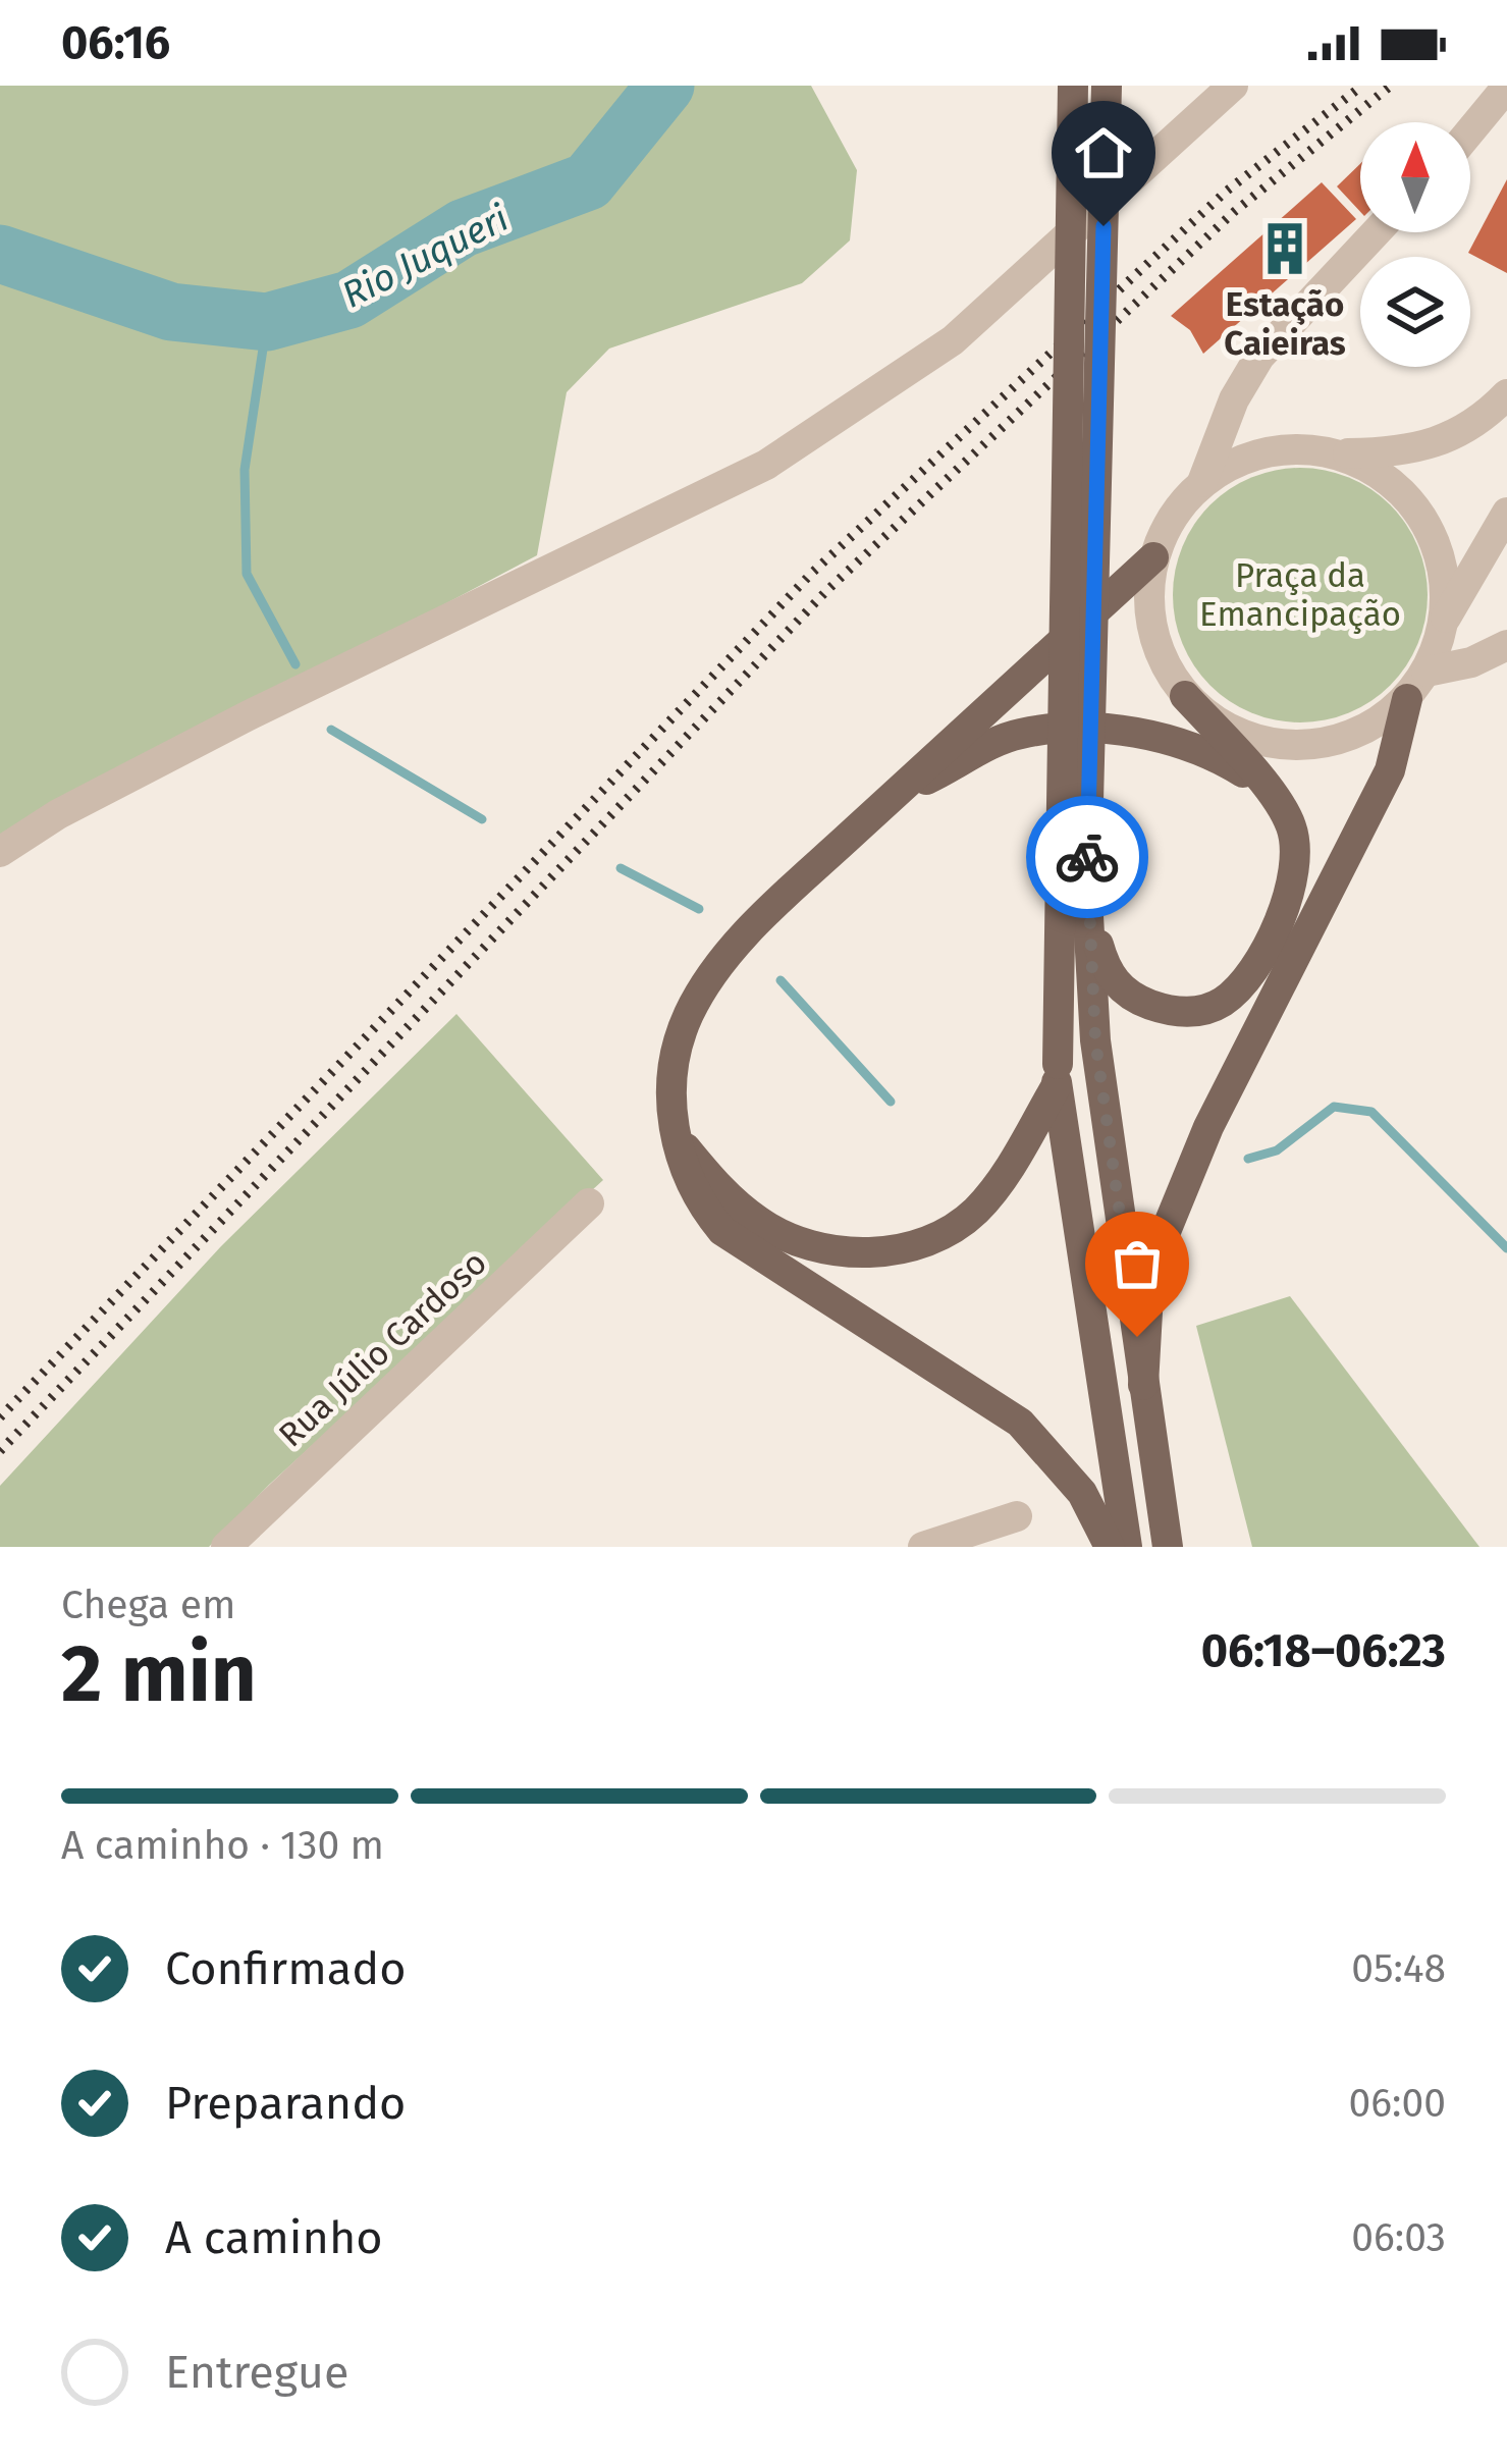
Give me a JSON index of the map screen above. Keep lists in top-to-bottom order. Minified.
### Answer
{"streets":{"street":["Rua Júlio Cardoso"]},"water":["Rio Juqueri"],"parks":["Praça da Emancipação"],"places":{"building":["Estação Caieiras"]},"north":"top","page":{"status":"06:16","heading":["2 min","Chega em","06:18–06:23"],"bar":"A caminho · 130 m","list":[["Confirmado","05:48"],["Preparando","06:00"],["A caminho","06:03"],"Entregue"]}}
